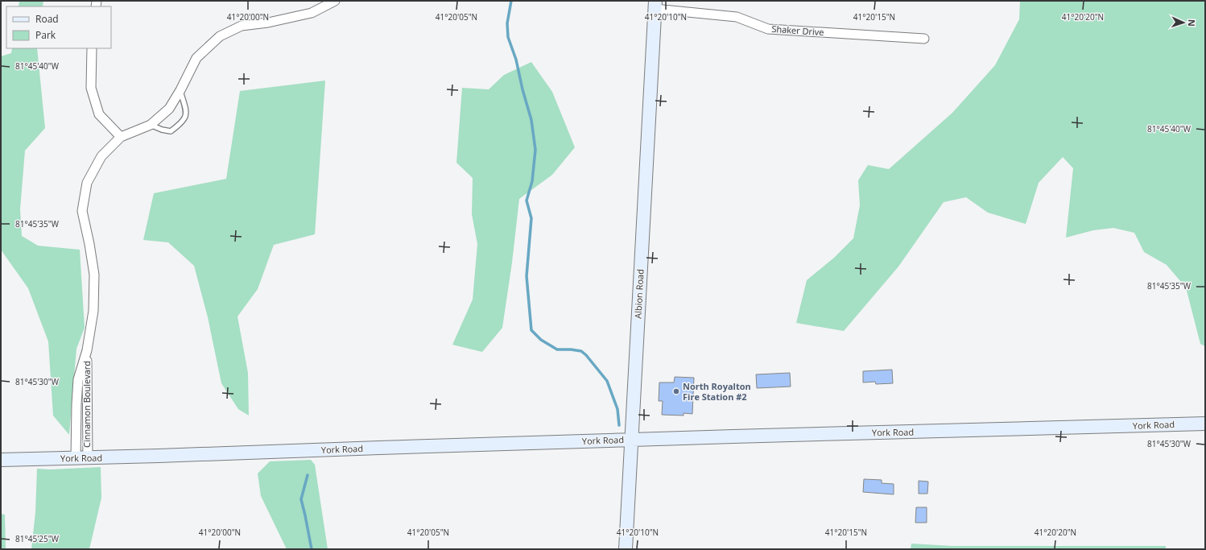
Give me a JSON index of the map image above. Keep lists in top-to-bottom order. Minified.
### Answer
{"streets":{"street":["Shaker Drive","Albion Road","Cinnamon Boulevard","York Road"]},"crossings":[["Shaker Drive","Albion Road"],["Albion Road","York Road"],["Cinnamon Boulevard","York Road"]],"places":["North Royalton Fire Station #2"],"legend":["Road","Park"],"north":"right","coordinates":["41°20'00\"N","41°20'05\"N","41°20'10\"N","41°20'15\"N","41°20'20\"N","81°45'40\"W","81°45'35\"W","81°45'30\"W","81°45'25\"W"]}
